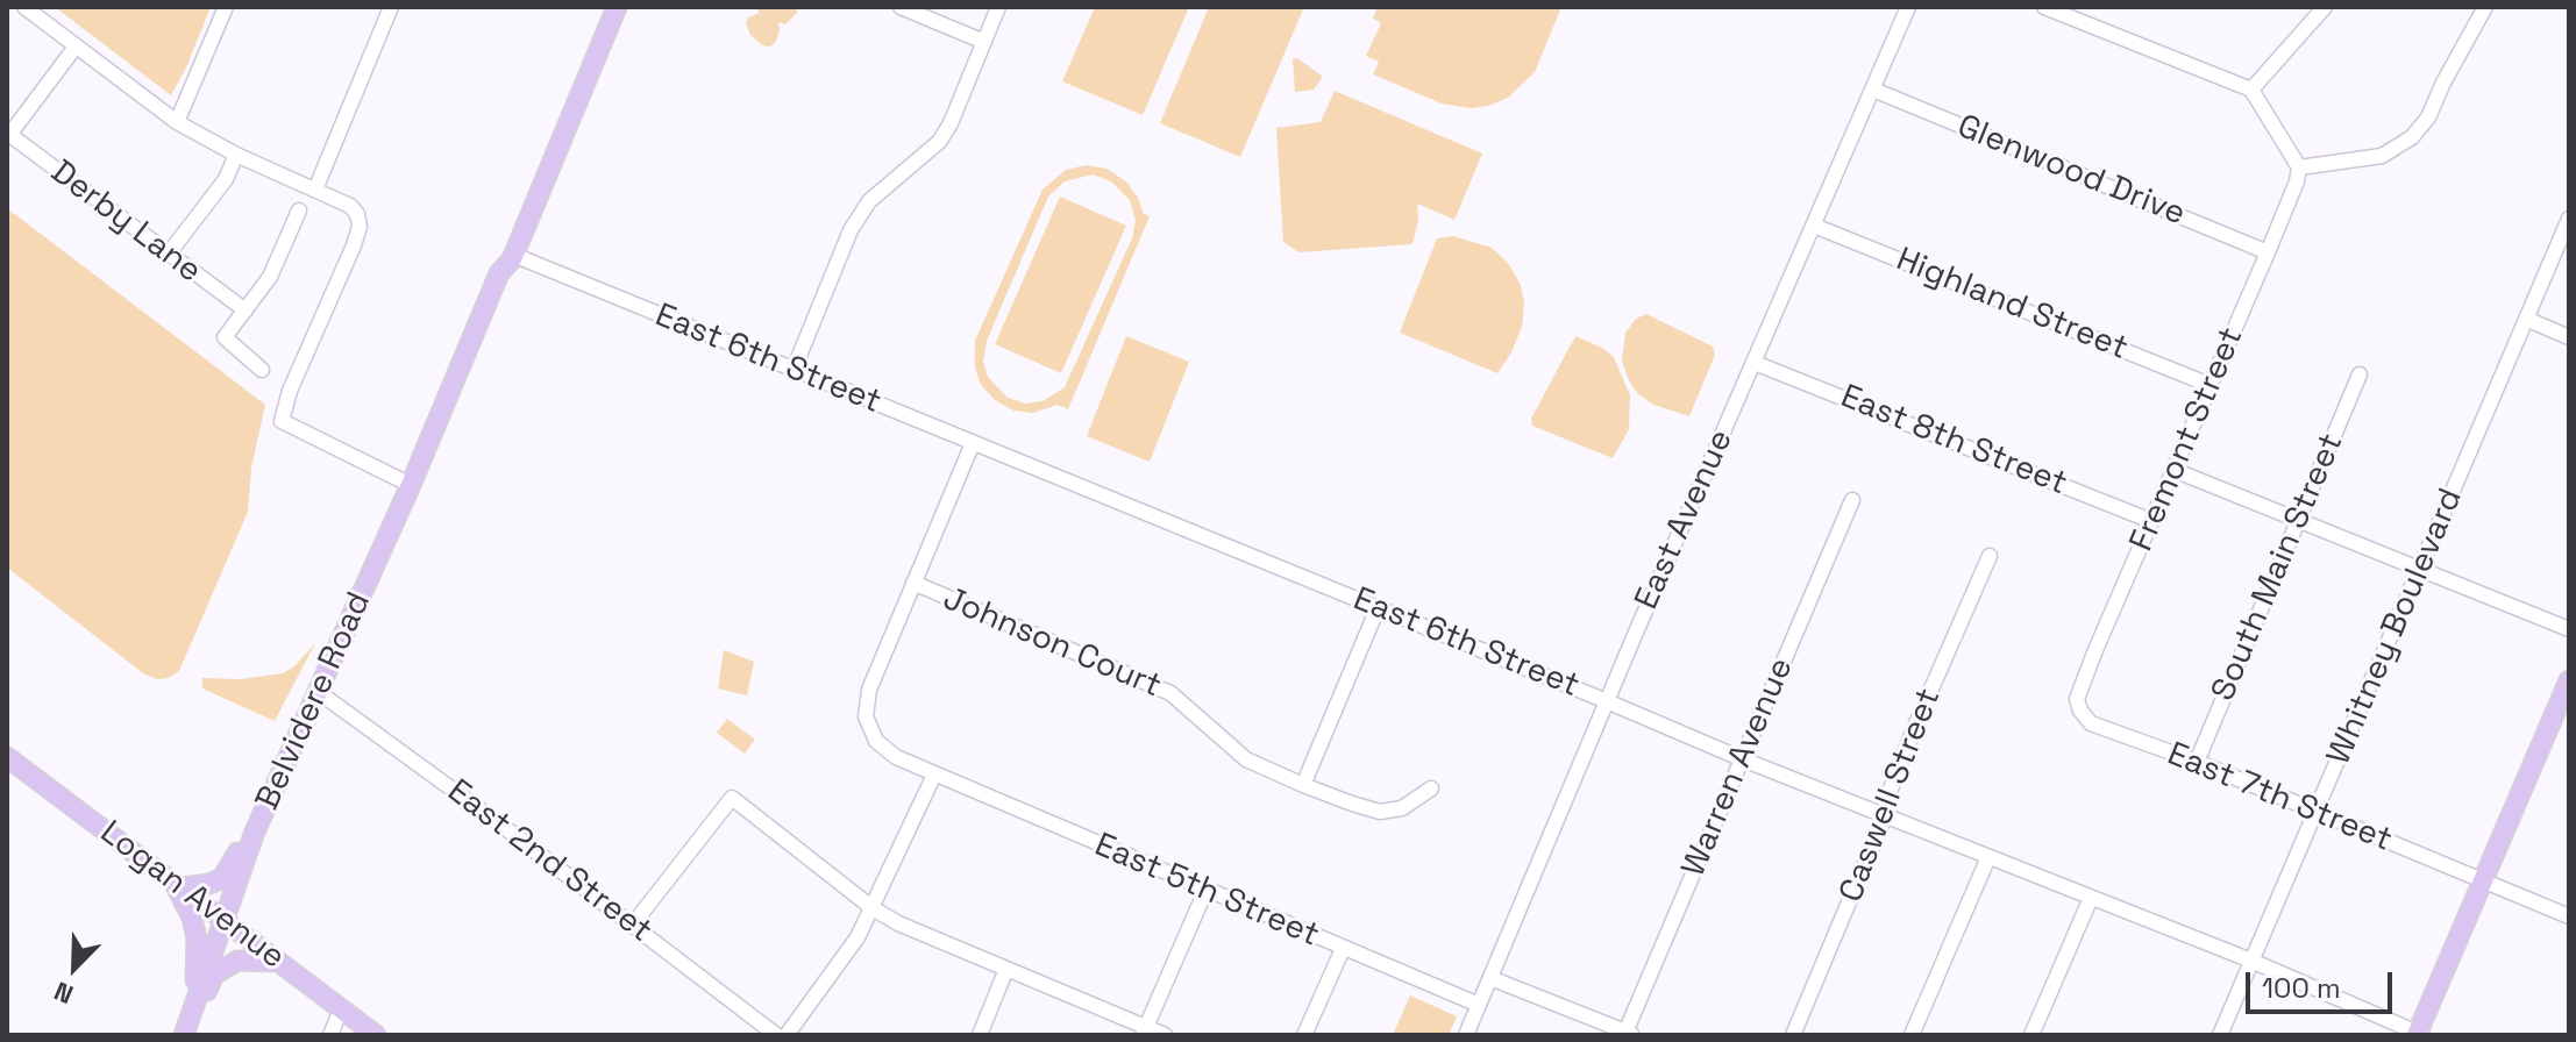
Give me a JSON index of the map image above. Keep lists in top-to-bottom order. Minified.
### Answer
{"streets":{"main road":["Belvidere Road","Logan Avenue"],"street":["Glenwood Drive","Derby Lane","Highland Street","East 6th Street","Fremont Street","East 8th Street","East Avenue","South Main Street","Whitney Boulevard","Johnson Court","Warren Avenue","Caswell Street","East 7th Street","East 2nd Street","East 5th Street"]},"crossings":[["Glenwood Drive","Fremont Street"],["Glenwood Drive","East Avenue"],["Highland Street","Fremont Street"],["Highland Street","East Avenue"],["East 6th Street","East Avenue"],["East 6th Street","Whitney Boulevard"],["East 6th Street","Belvidere Road"],["East 6th Street","Warren Avenue"],["East 6th Street","Caswell Street"],["Fremont Street","East 8th Street"],["Fremont Street","East 7th Street"],["East 8th Street","East Avenue"],["East Avenue","East 5th Street"],["South Main Street","East 7th Street"],["Whitney Boulevard","East 7th Street"],["Johnson Court","East 5th Street"],["Belvidere Road","East 2nd Street"],["Belvidere Road","Logan Avenue"]],"scale_bar":"100 m","north":"bottom left"}
